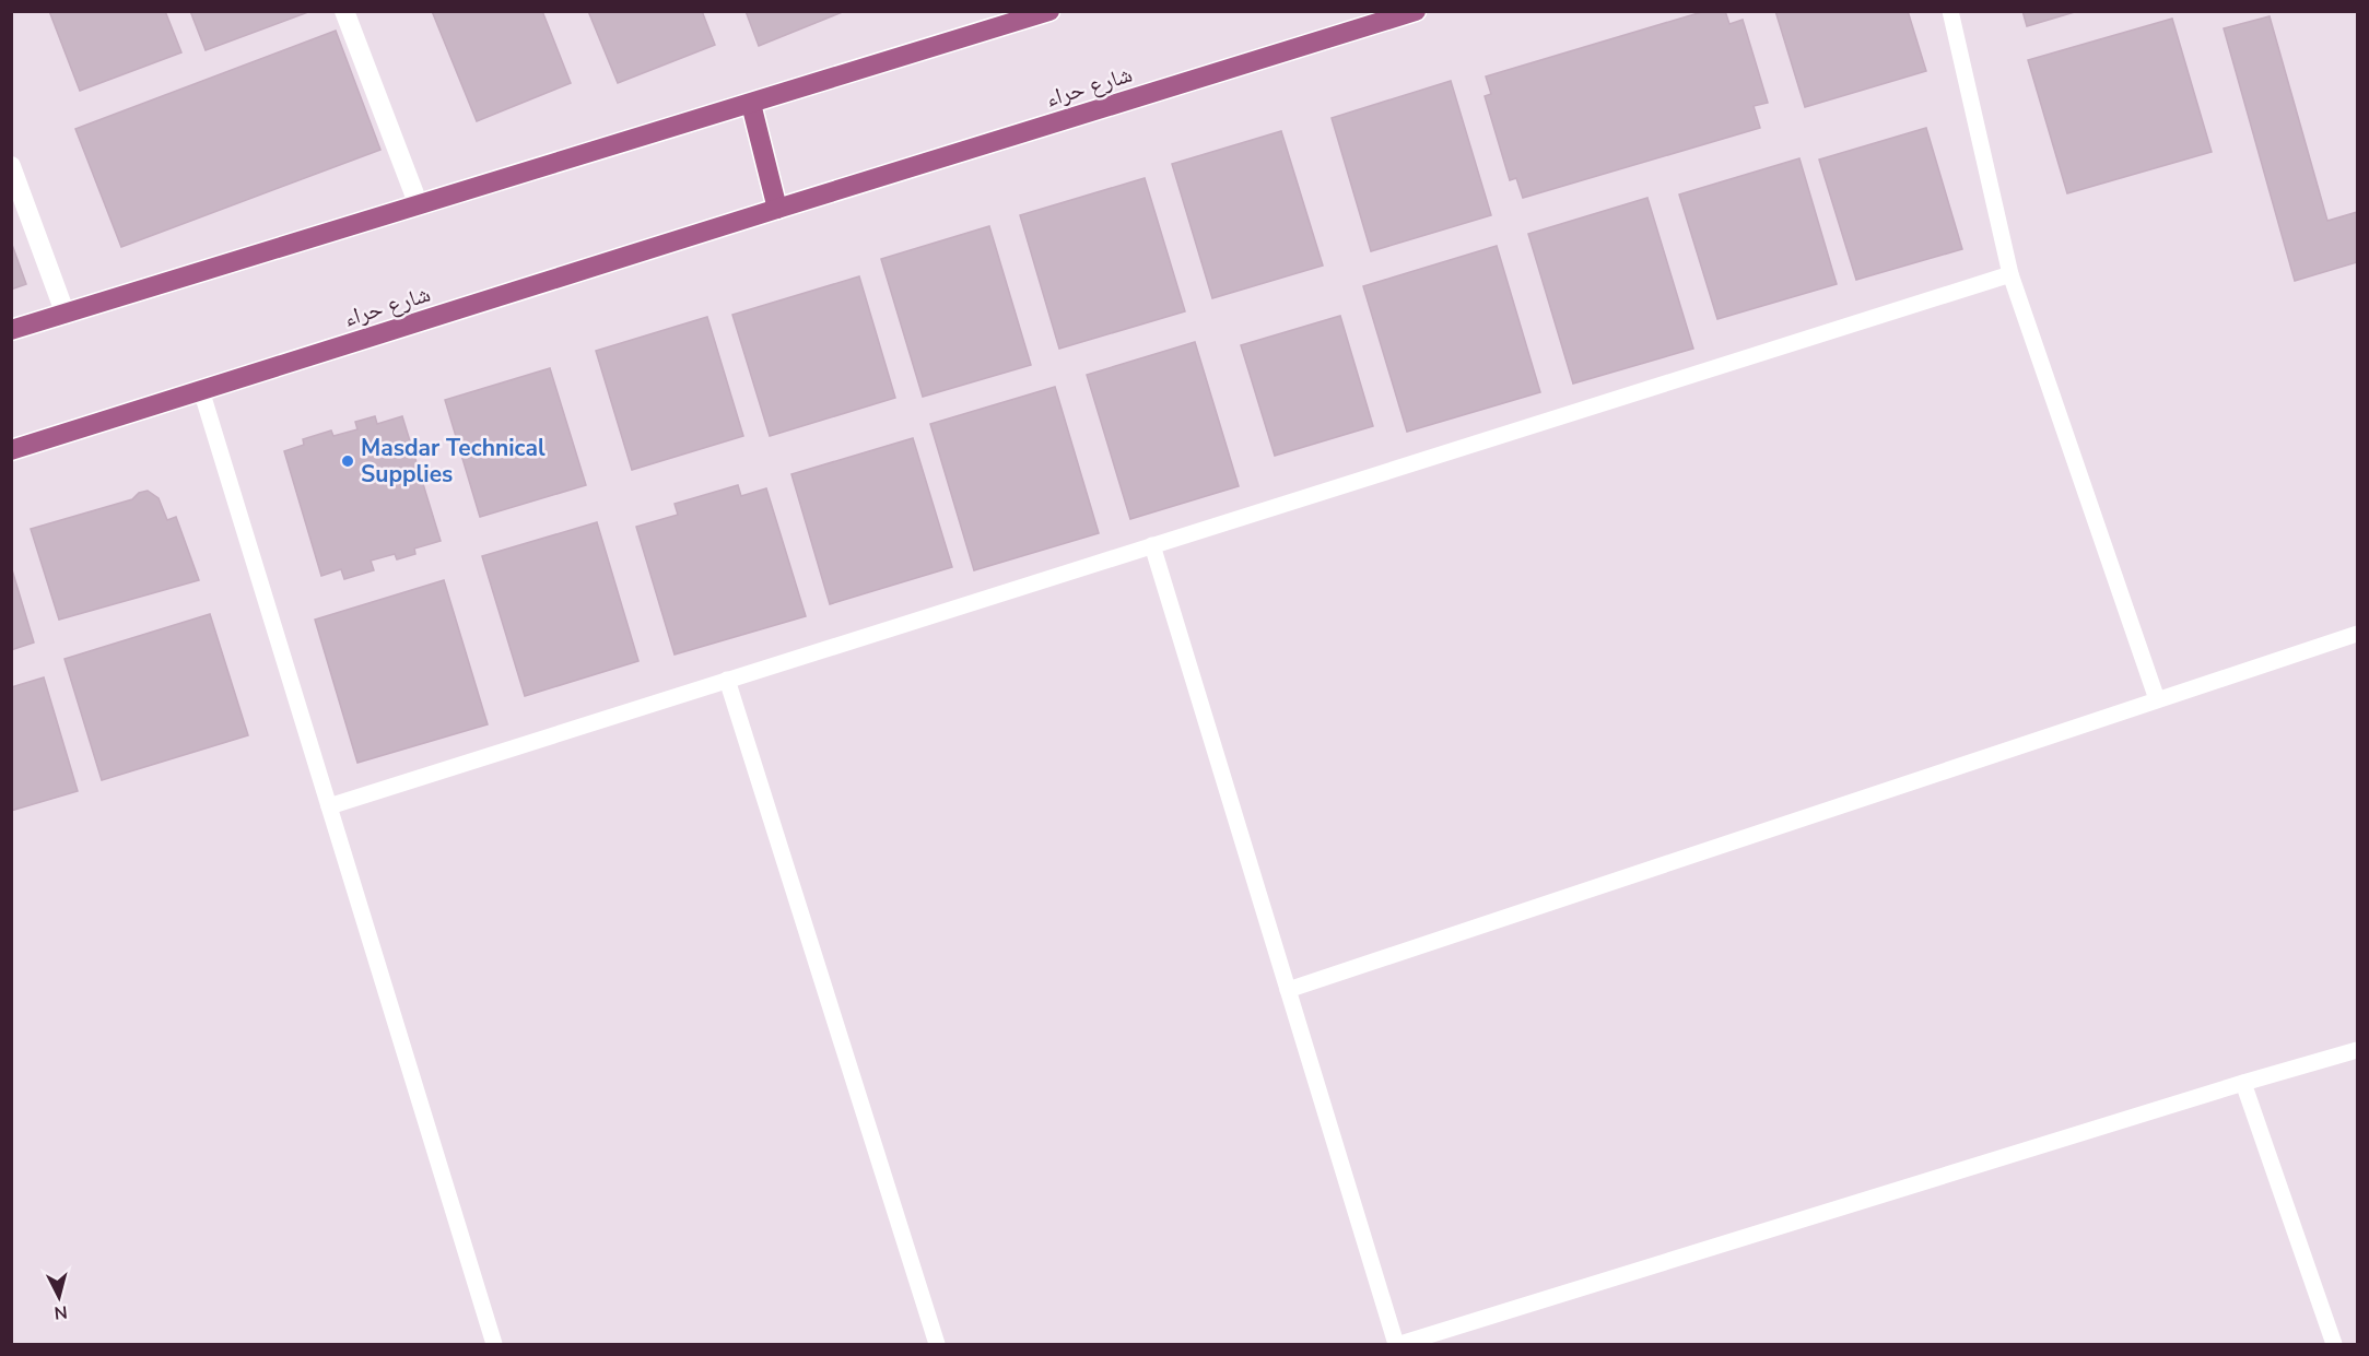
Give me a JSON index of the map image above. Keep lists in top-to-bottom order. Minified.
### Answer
{"streets":{"main road":["شارع حراء"]},"places":["Masdar Technical Supplies"],"north":"bottom"}
